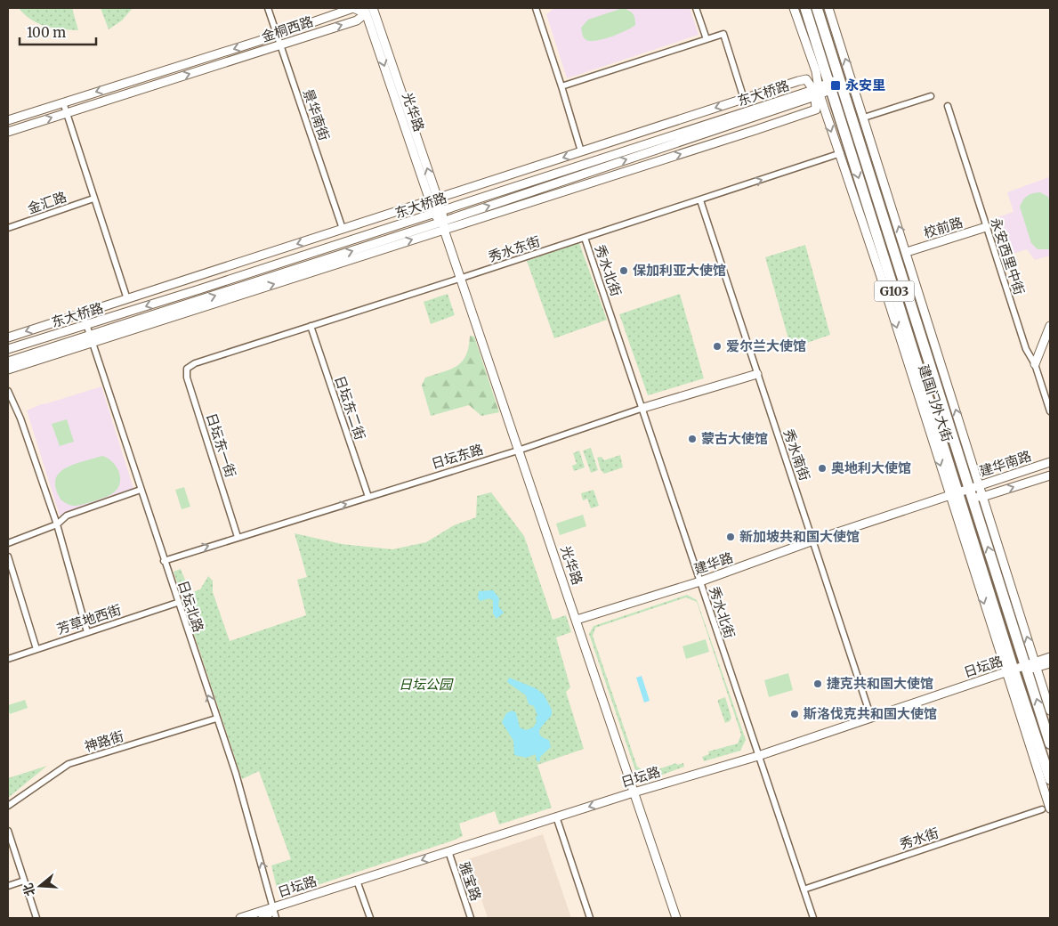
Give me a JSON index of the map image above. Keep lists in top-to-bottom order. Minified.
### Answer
{"streets":{"highway":["G103","建国门外大街"],"street":["金桐西路","东大桥路","光华路","景华南街","金汇路","校前路","秀水东街","永安西里中街","秀水北街","日坛东二街","日坛东一街","秀水南街","日坛东路","建华南路","建华路","日坛北路","芳草地西街","日坛路","神路街","秀水街","雅宝路"]},"crossings":[["金桐西路","光华路"],["金桐西路","景华南街"],["东大桥路","光华路"],["东大桥路","建国门外大街"],["东大桥路","日坛北路"],["光华路","秀水东街"],["光华路","日坛东路"],["光华路","建华路"],["光华路","日坛路"],["校前路","永安西里中街"],["校前路","建国门外大街"],["秀水东街","秀水北街"],["秀水东街","建国门外大街"],["秀水东街","日坛东二街"],["秀水东街","日坛东一街"],["秀水东街","秀水南街"],["秀水北街","日坛东路"],["秀水北街","建华路"],["秀水北街","日坛路"],["秀水北街","秀水街"],["建国门外大街","建华南路"],["建国门外大街","建华路"],["建国门外大街","日坛路"],["建国门外大街","秀水街"],["日坛东二街","日坛东路"],["日坛东一街","日坛东路"],["秀水南街","日坛东路"],["秀水南街","建华路"],["秀水南街","日坛路"],["日坛东路","日坛北路"],["日坛北路","芳草地西街"],["日坛北路","日坛路"],["日坛北路","神路街"],["日坛路","雅宝路"]],"one_way":["日坛北路"],"parks":["日坛公园"],"places":{"transit":["永安里"],"other":["保加利亚大使馆","爱尔兰大使馆","蒙古大使馆","奥地利大使馆","新加坡共和国大使馆","捷克共和国大使馆","斯洛伐克共和国大使馆"]},"scale_bar":"100 m","north":"left"}
